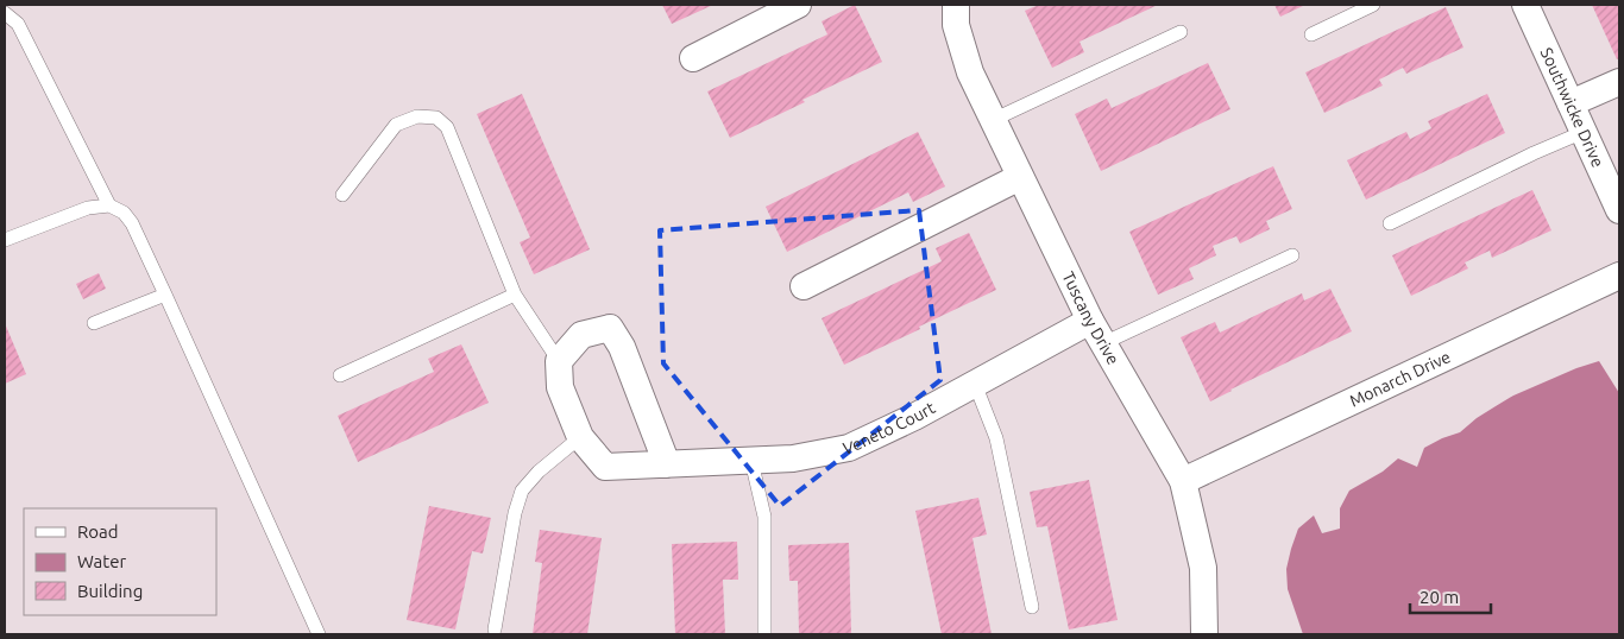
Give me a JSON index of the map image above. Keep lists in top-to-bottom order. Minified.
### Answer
{"streets":{"street":["Southwicke Drive","Tuscany Drive","Monarch Drive","Veneto Court"]},"crossings":[["Tuscany Drive","Monarch Drive"],["Tuscany Drive","Veneto Court"]],"legend":["Road","Water","Building"],"scale_bar":"20 m"}
